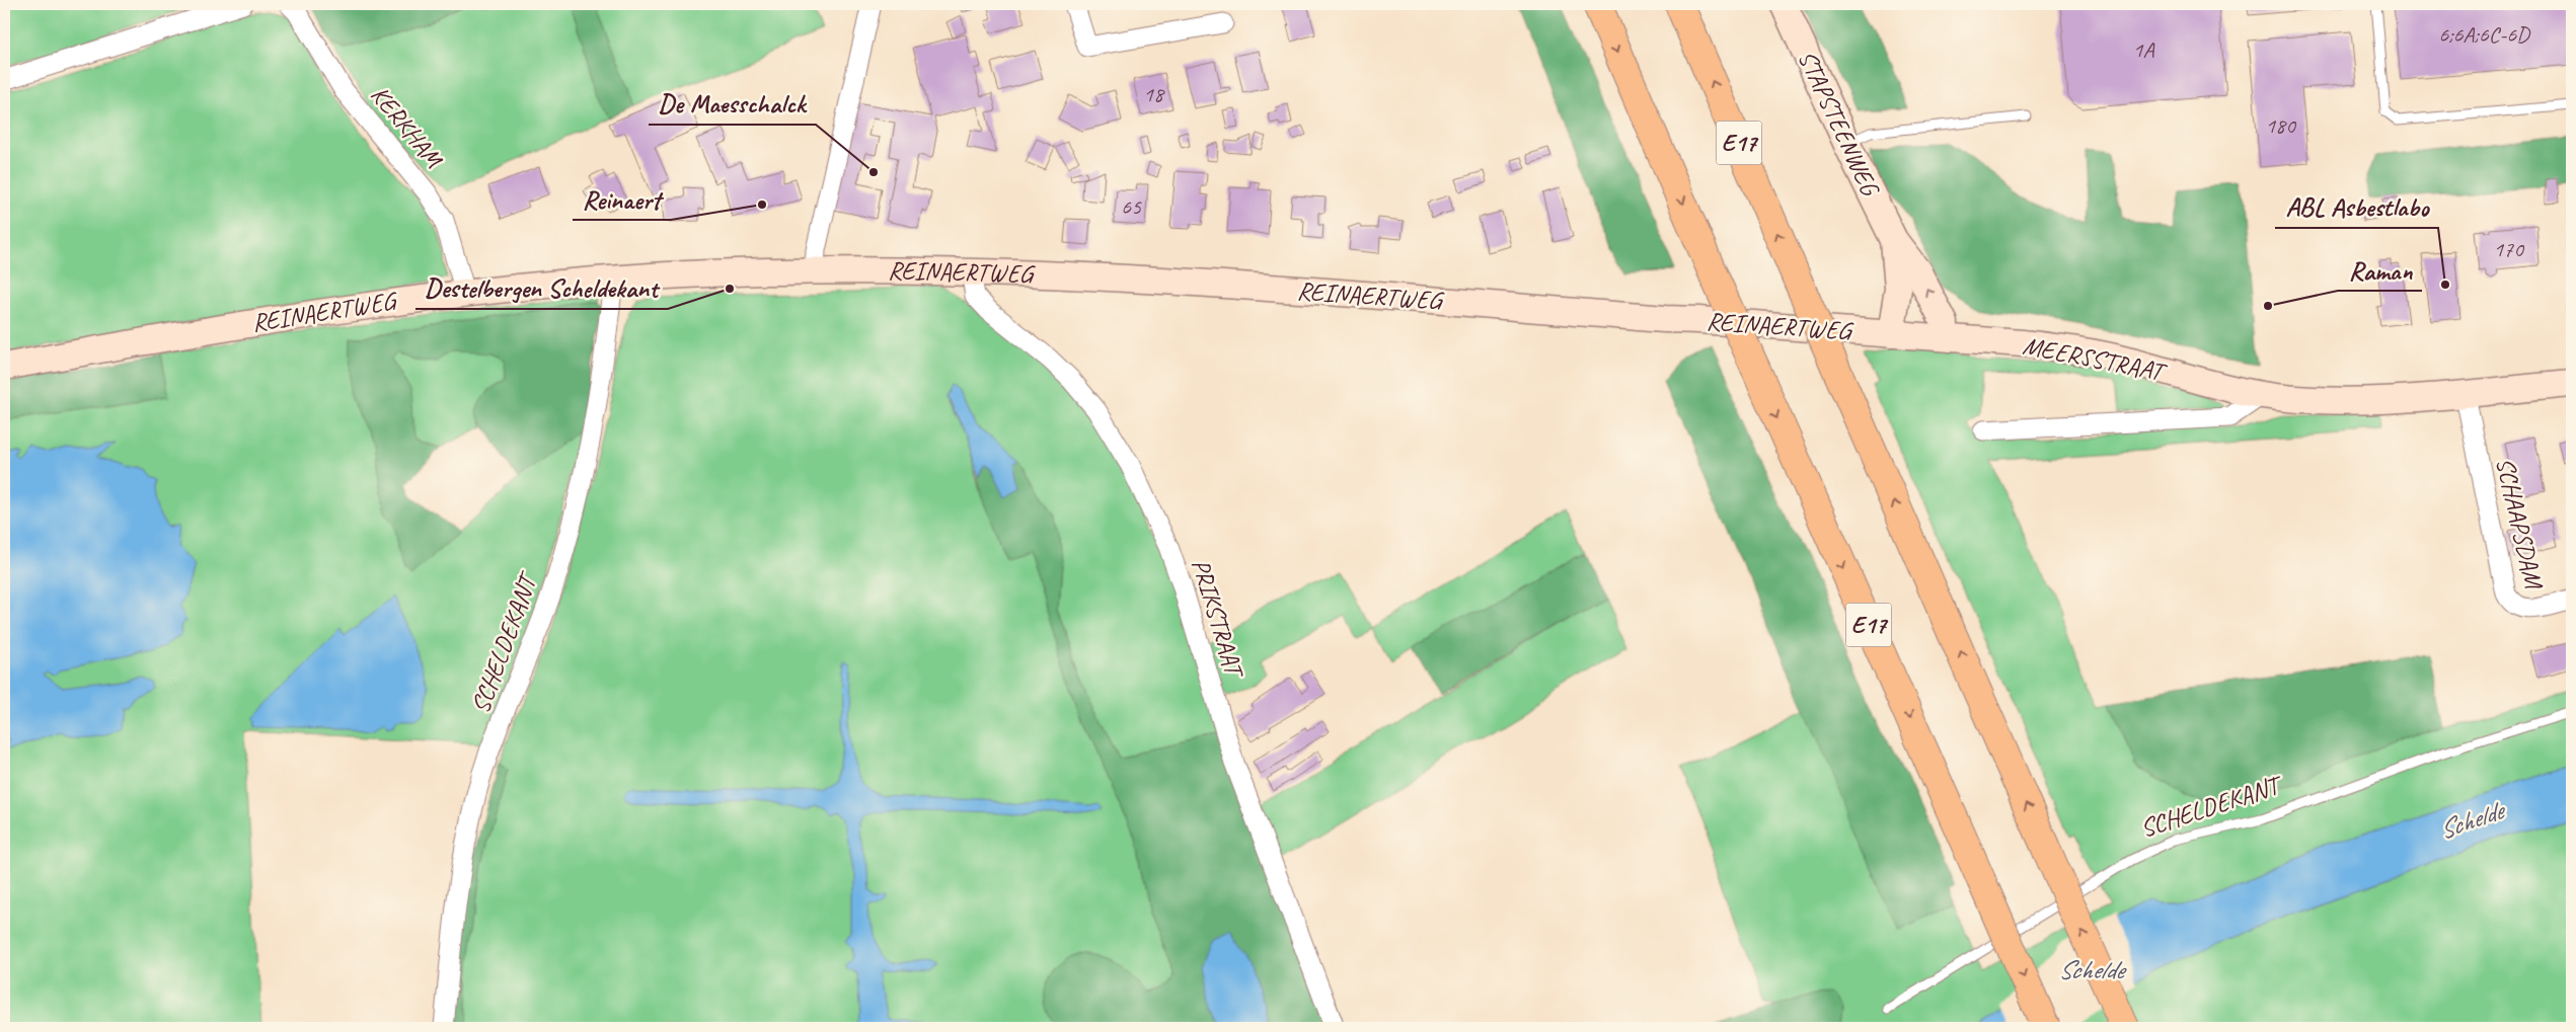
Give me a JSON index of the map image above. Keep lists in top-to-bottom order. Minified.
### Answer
{"streets":{"highway":["E17"],"main road":["STAPSTEENWEG","REINAERTWEG","MEERSSTRAAT"],"street":["KERKHAM","SCHAAPSDAM","PRIKSTRAAT","SCHELDEKANT"]},"crossings":[["STAPSTEENWEG","REINAERTWEG"],["STAPSTEENWEG","MEERSSTRAAT"],["KERKHAM","REINAERTWEG"],["REINAERTWEG","MEERSSTRAAT"],["REINAERTWEG","PRIKSTRAAT"],["REINAERTWEG","SCHELDEKANT"],["MEERSSTRAAT","SCHAAPSDAM"]],"water":["Schelde"],"places":["De Maesschalck","Reinaert","ABL Asbestlabo","Destelbergen Scheldekant","Raman"],"house_numbers":["6;6A;6C-6D","1A","18","180","65","170"]}
